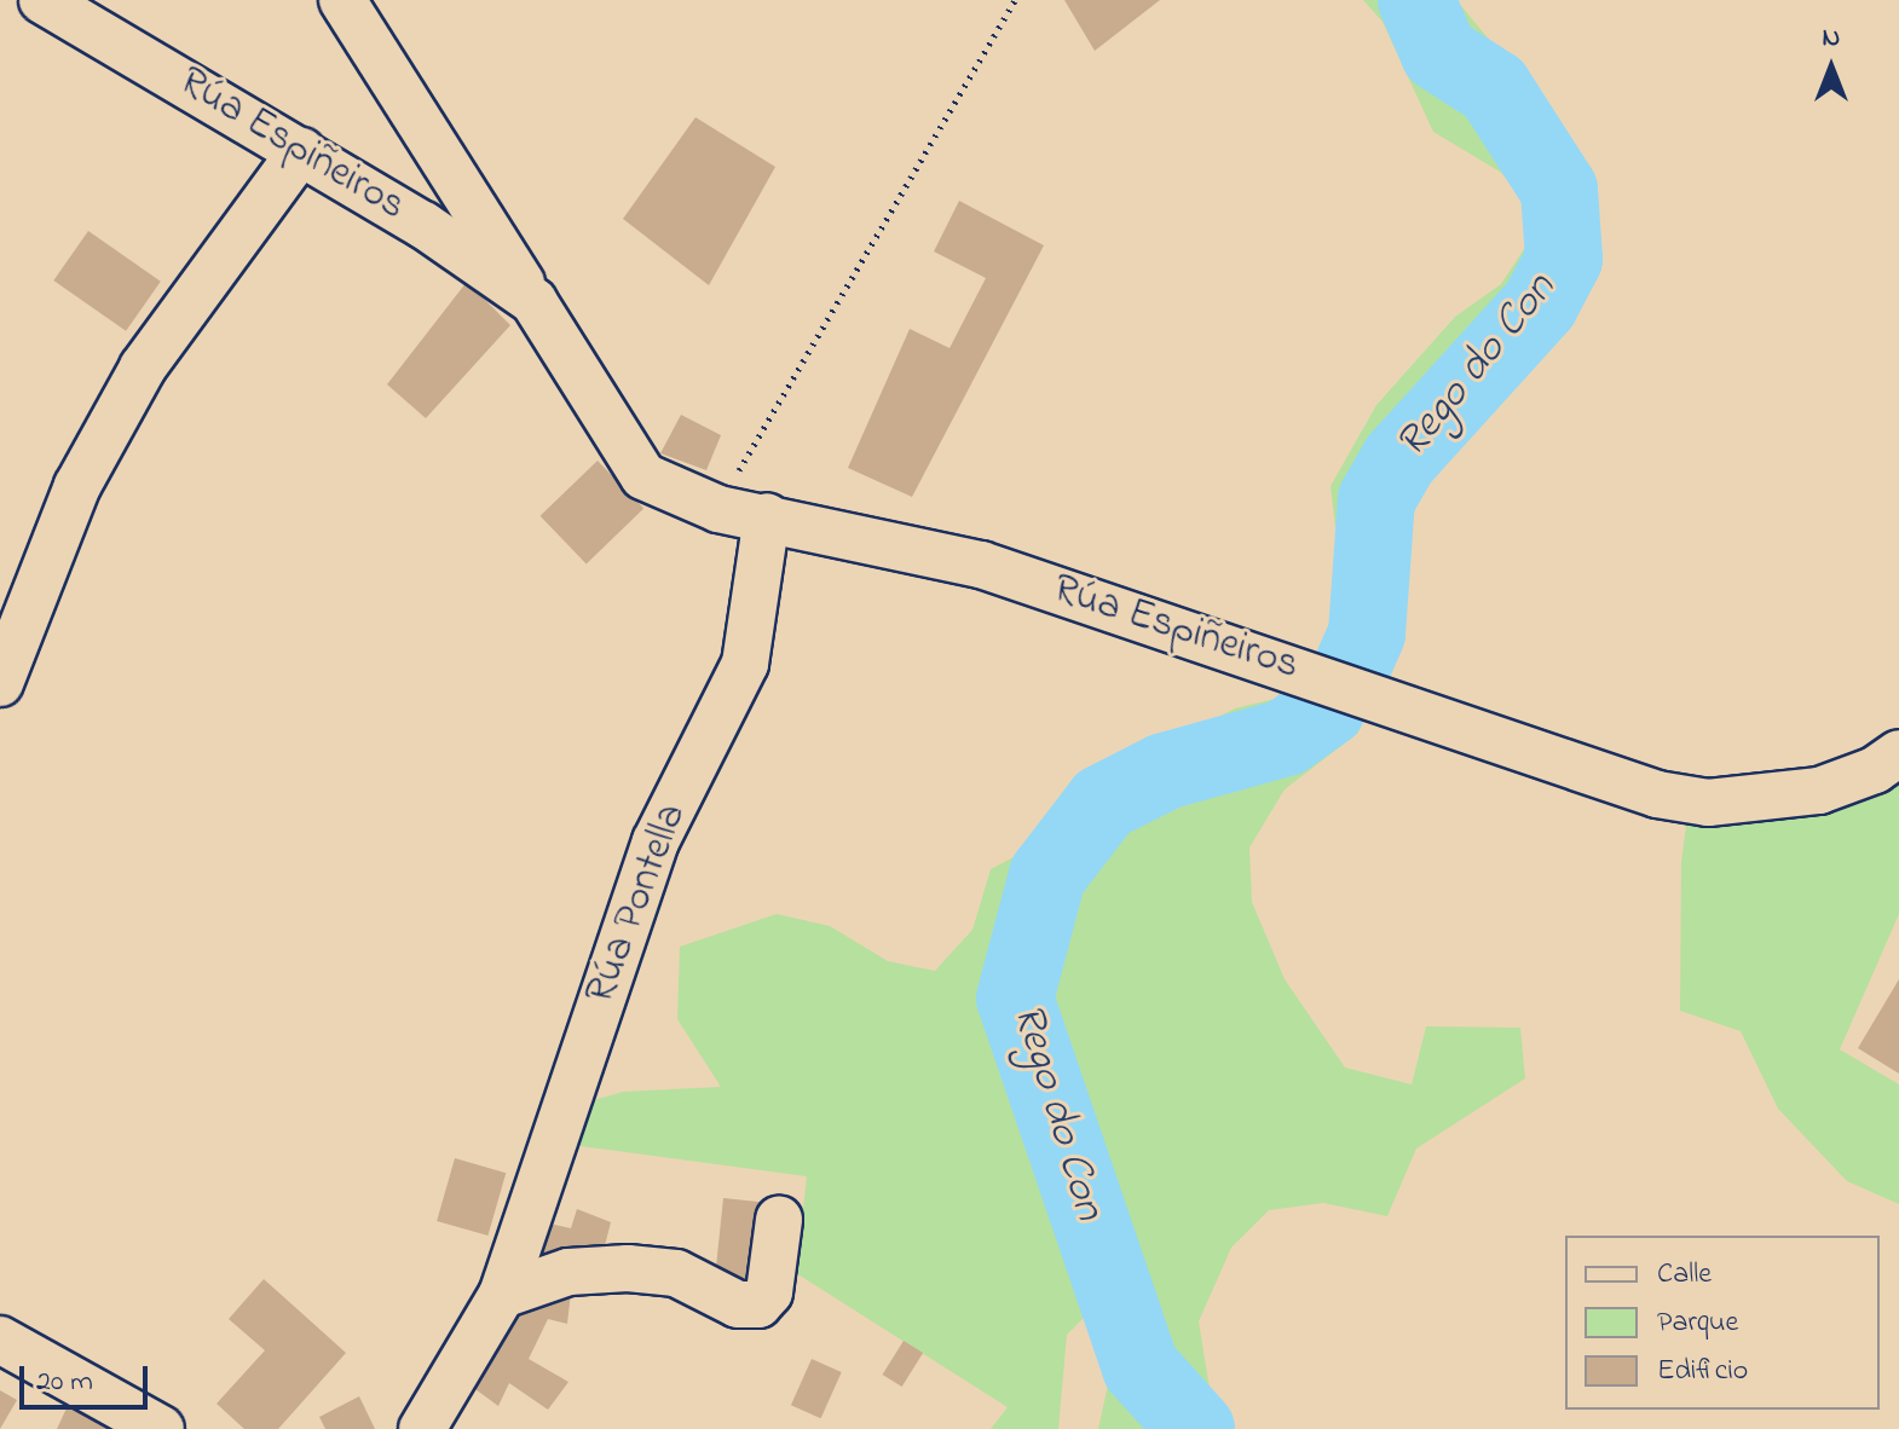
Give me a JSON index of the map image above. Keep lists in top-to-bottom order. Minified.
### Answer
{"streets":{"street":["Rúa Espiñeiros","Rúa Pontella"]},"crossings":[["Rúa Espiñeiros","Rúa Pontella"]],"water":["Rego do Con"],"legend":["Calle","Parque","Edificio"],"scale_bar":"20 m","north":"top"}
